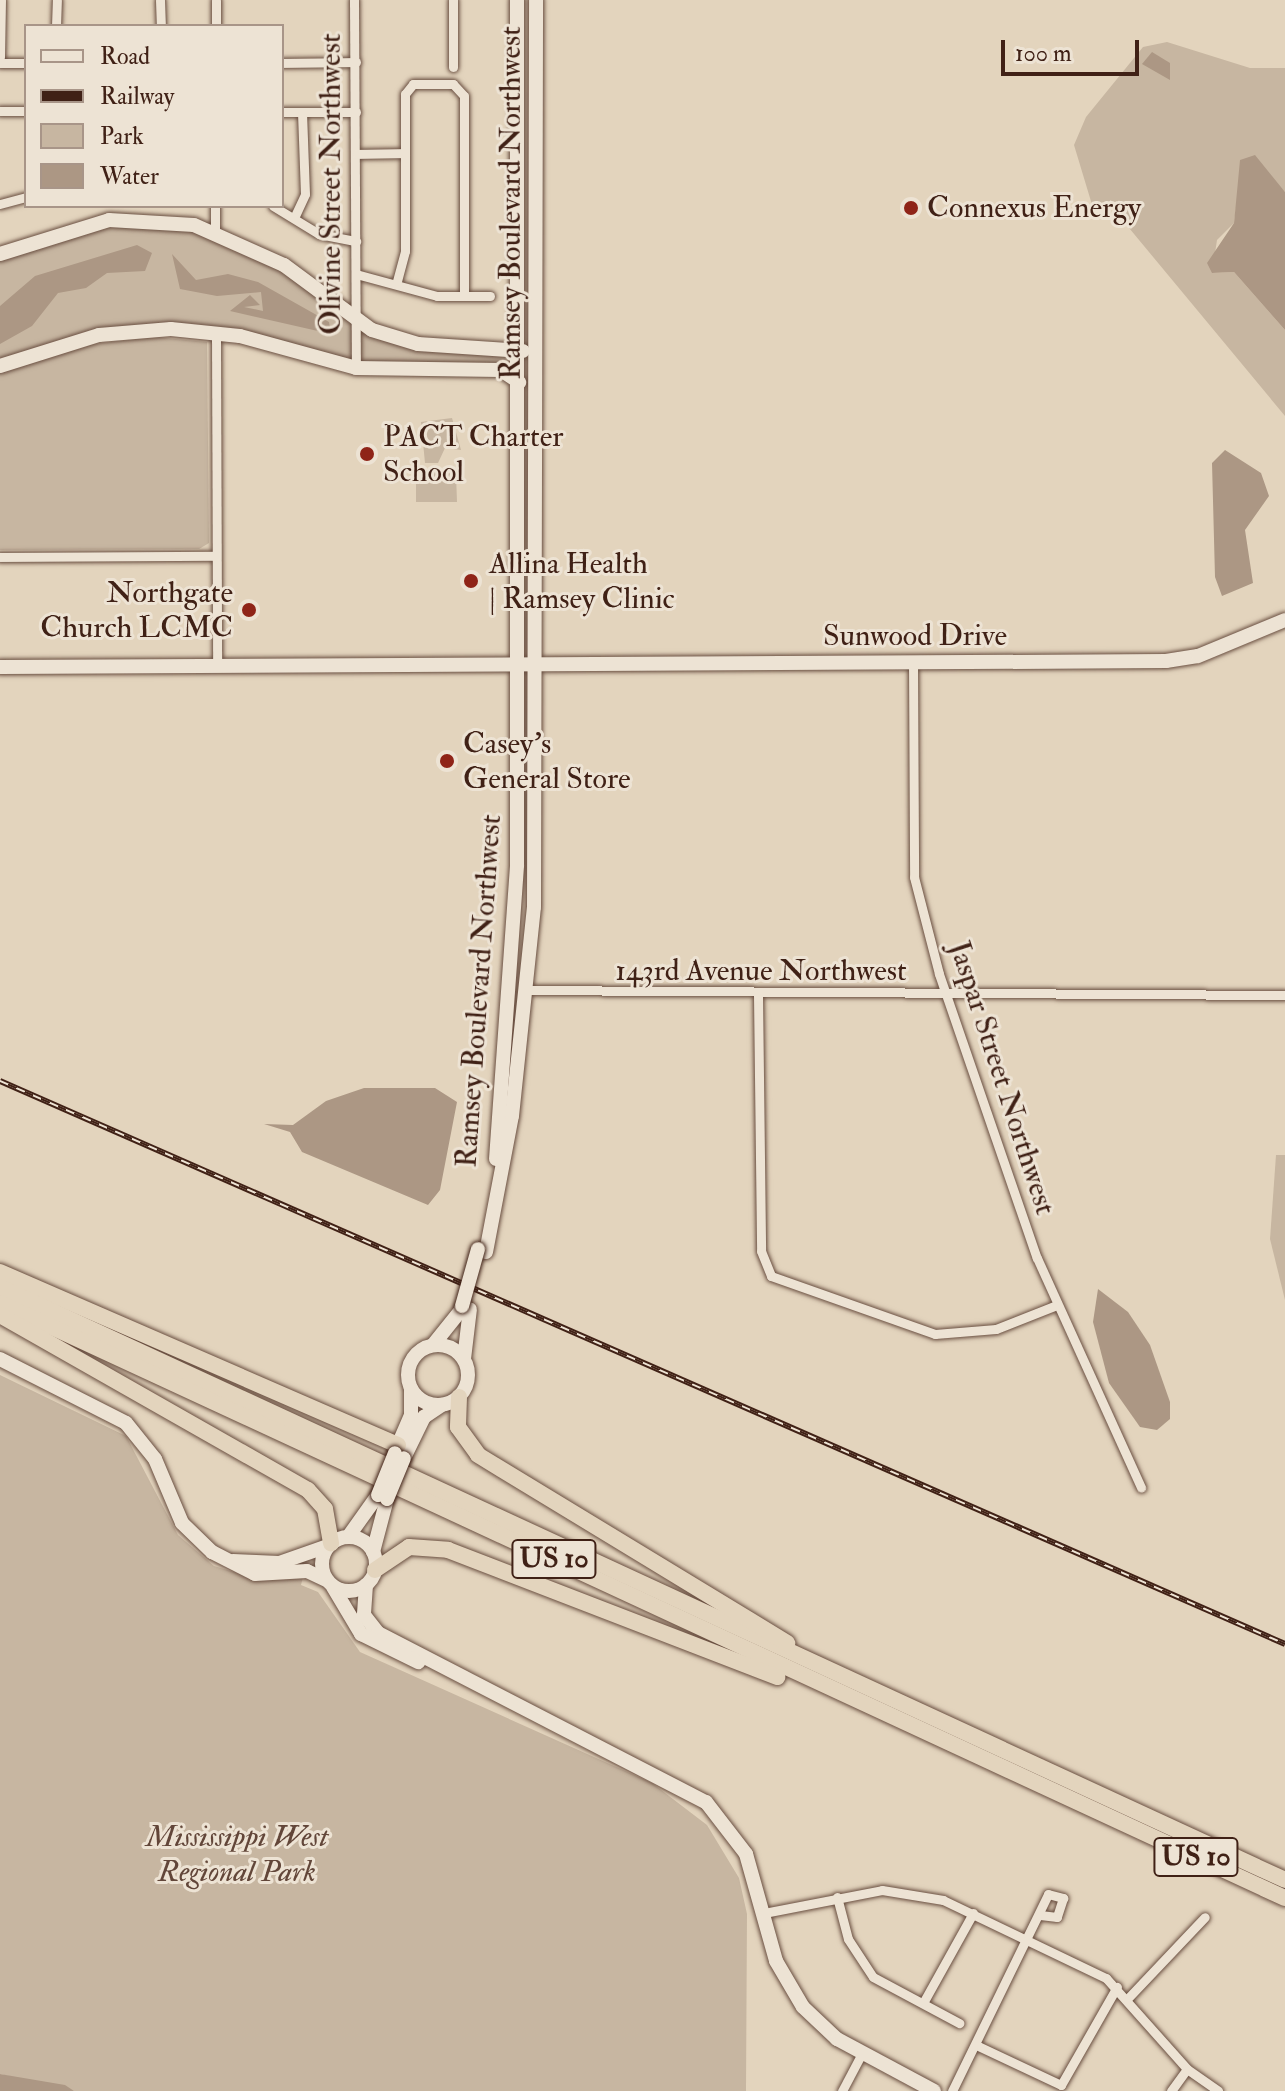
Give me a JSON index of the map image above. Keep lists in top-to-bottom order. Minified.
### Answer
{"streets":{"highway":["US 10"],"street":["Olivine Street Northwest","Ramsey Boulevard Northwest","Sunwood Drive","143rd Avenue Northwest","Jaspar Street Northwest"]},"crossings":[["Ramsey Boulevard Northwest","Sunwood Drive"],["Ramsey Boulevard Northwest","143rd Avenue Northwest"],["Sunwood Drive","Jaspar Street Northwest"],["143rd Avenue Northwest","Jaspar Street Northwest"]],"parks":["Mississippi West Regional Park"],"places":["Connexus Energy","PACT Charter School","Allina Health | Ramsey Clinic","Northgate Church LCMC","Casey's General Store"],"legend":["Road","Railway","Park","Water"],"scale_bar":"100 m"}
